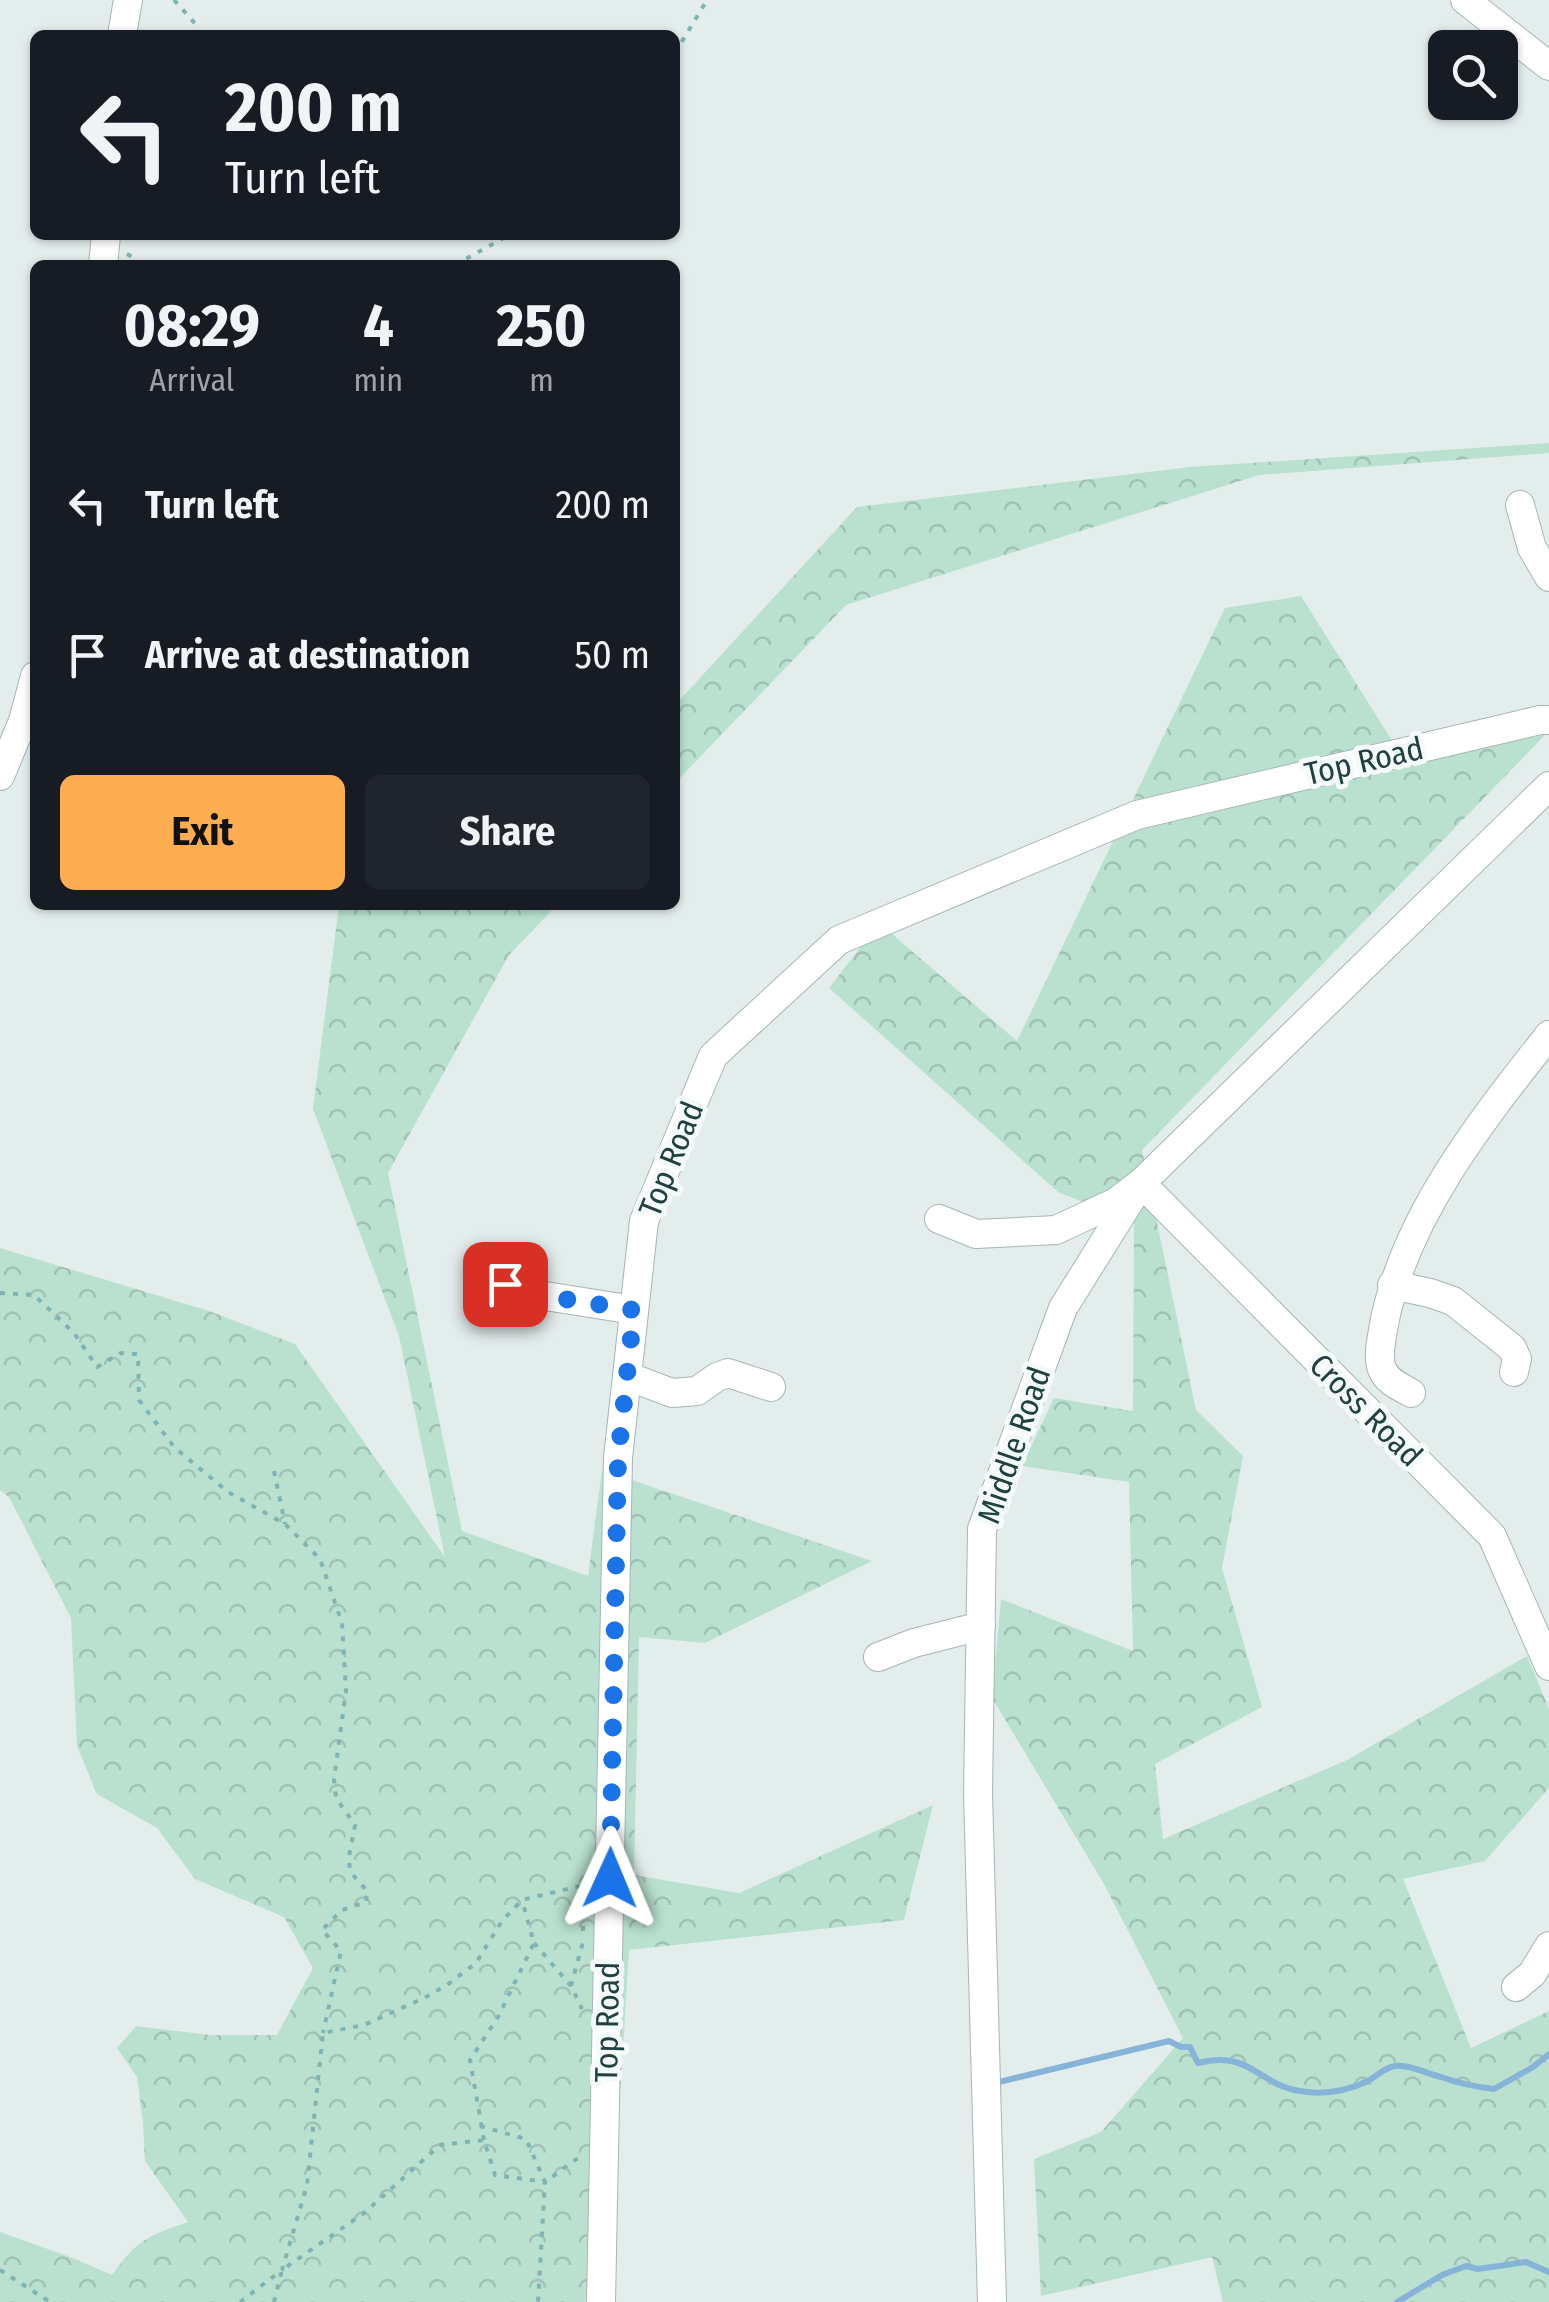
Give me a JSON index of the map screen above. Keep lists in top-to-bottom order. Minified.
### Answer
{"streets":{"street":["Top Road","Cross Road","Middle Road"]},"crossings":[["Cross Road","Middle Road"]],"page":{"turn":["200 m","Turn left"],"eta":["08:29","Arrival","4","min","250","m"],"list":[{"name":"Turn left","value":"200 m"},{"name":"Arrive at destination","value":"50 m"}],"buttons":["Exit","Share"]}}
